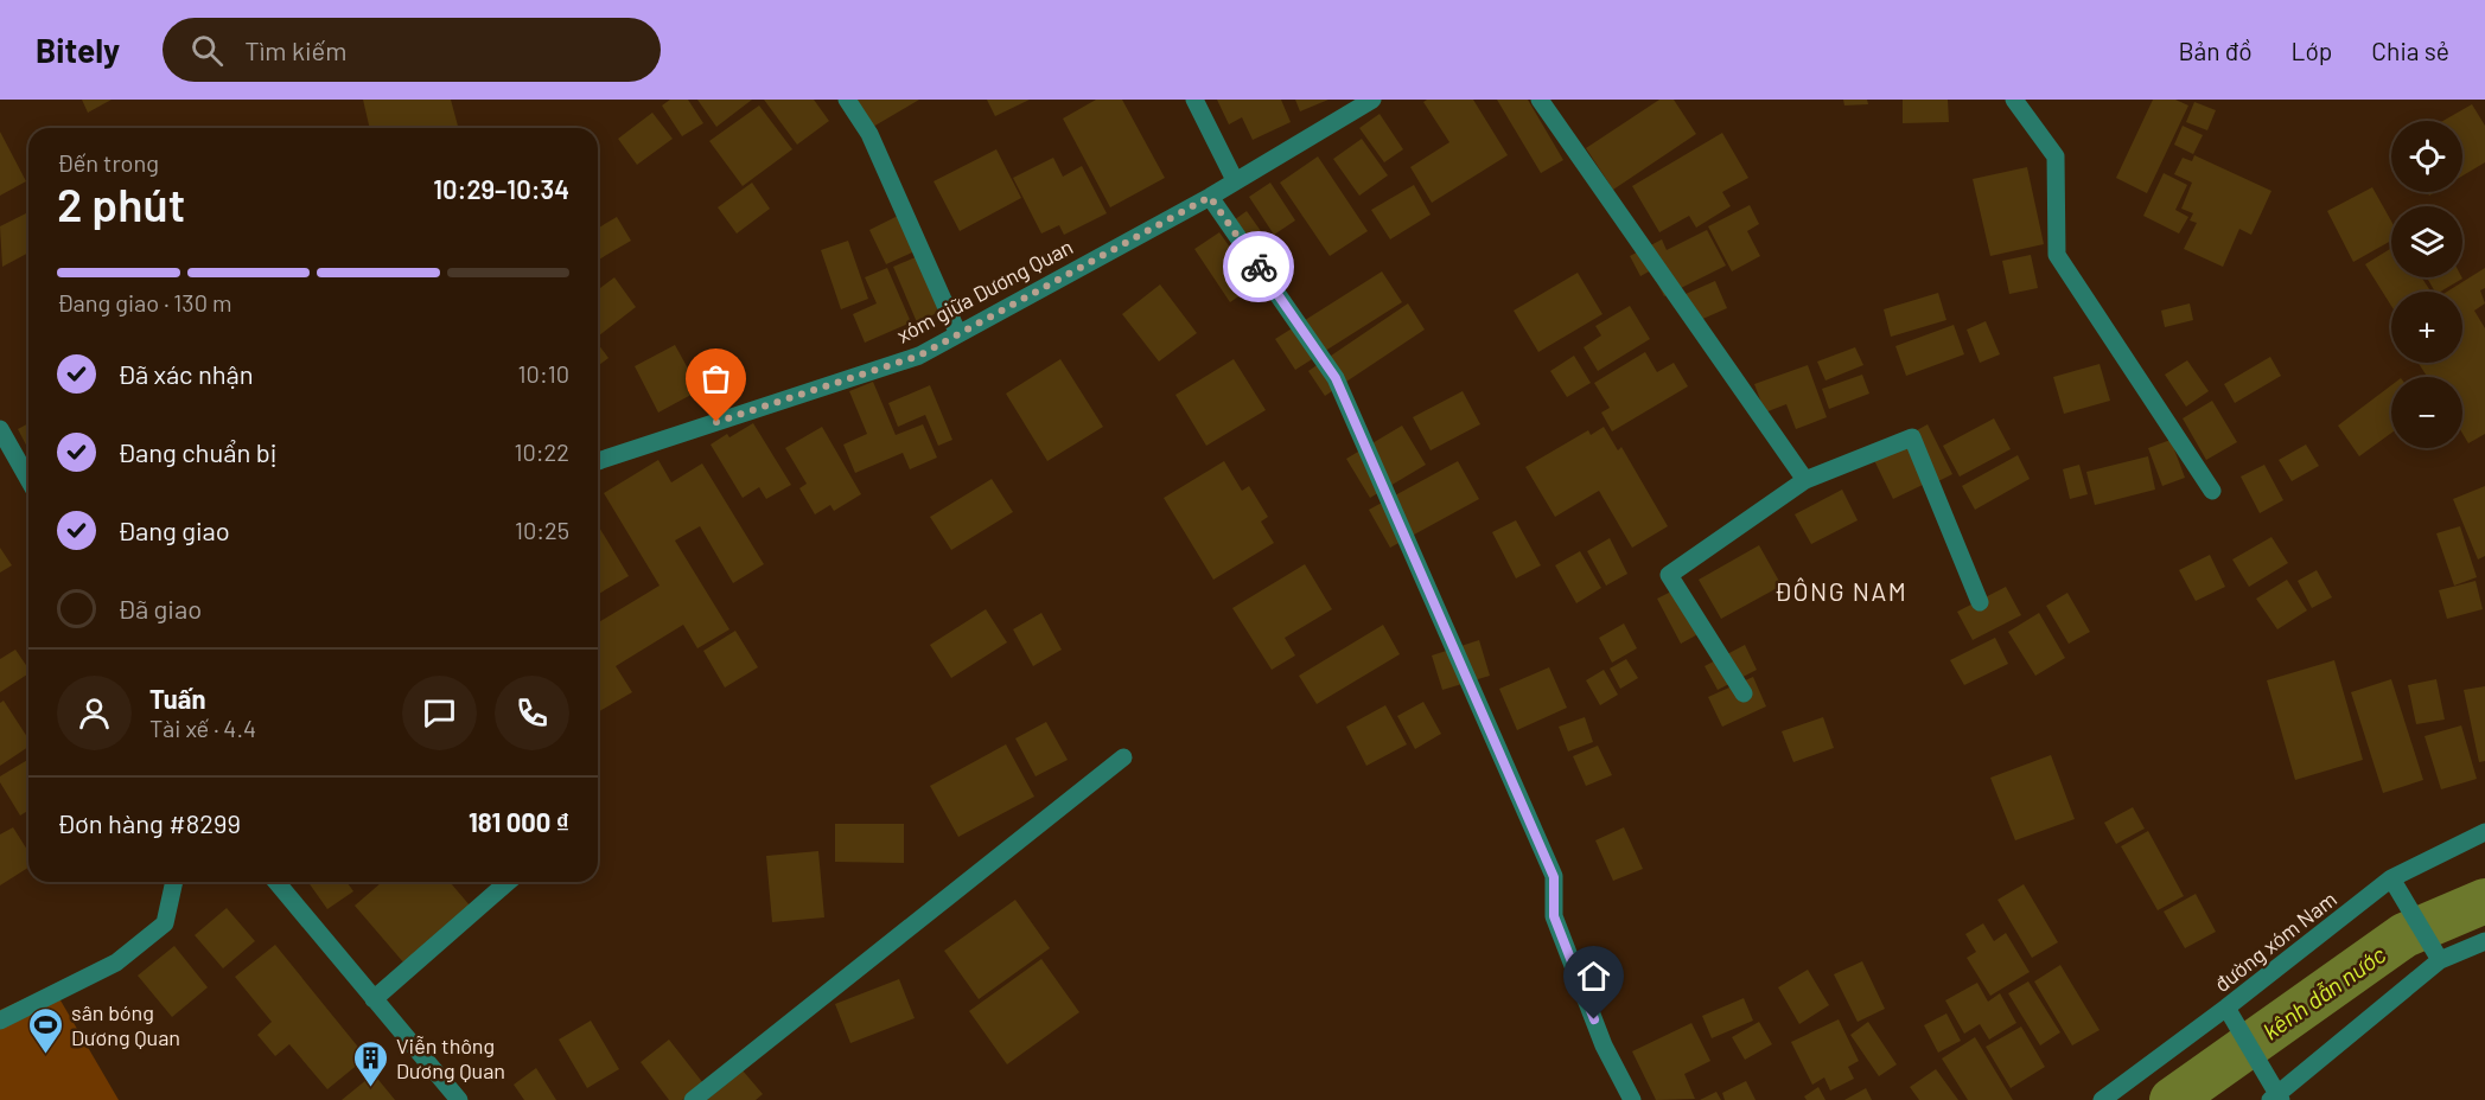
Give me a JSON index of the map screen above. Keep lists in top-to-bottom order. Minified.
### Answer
{"streets":{"lane":["xóm giữa Dương Quan","đường xóm Nam"]},"districts":["ĐÔNG NAM"],"water":["kênh dẫn nước"],"places":{"sports":["sân bóng Dương Quan"],"building":["Viễn thông Dương Quan"]},"page":{"header":"Bitely","search":"Tìm kiếm","nav":["Bản đồ","Lớp","Chia sẻ"],"map_buttons":["+","−"],"heading":["2 phút","Đến trong","10:29–10:34"],"panel":["Tuấn","Tài xế · 4.4","Đơn hàng #8299","181 000 ₫"],"bar":"Đang giao · 130 m","list":[["Đã xác nhận","10:10"],["Đang chuẩn bị","10:22"],["Đang giao","10:25"],"Đã giao"]}}
